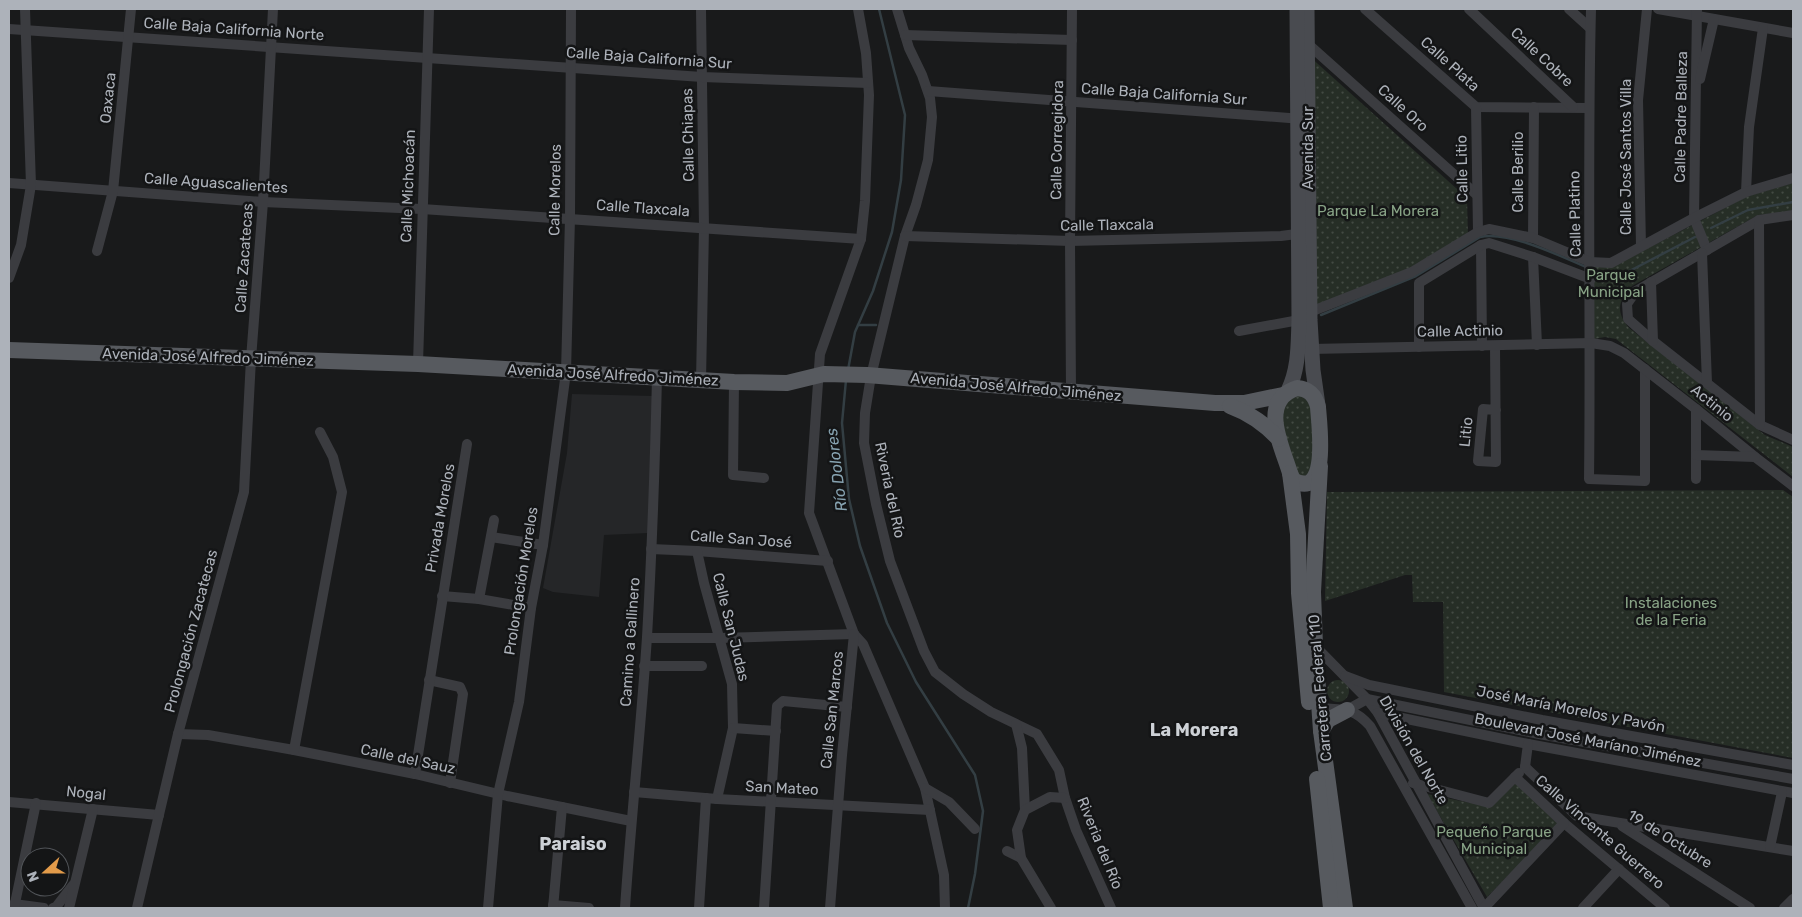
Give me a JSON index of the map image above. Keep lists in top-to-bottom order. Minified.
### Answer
{"streets":{"main road":["Avenida Sur","Avenida José Alfredo Jiménez","Carretera Federal 110"],"street":["Calle Baja California Norte","Calle Cobre","Calle Baja California Sur","Calle Plata","Oaxaca","Calle Oro","Calle Padre Balleza","Calle Chiapas","Calle Corregidora","Calle José Santos Villa","Calle Litio","Calle Berilio","Calle Aguascalientes","Calle Michoacán","Calle Morelos","Calle Tlaxcala","Calle Platino","Calle Zacatecas","Calle Actinio","Actinio","Litio","Riveria del Río","Privada Morelos","Calle San José","Prolongación Morelos","Calle San Judas","Prolongación Zacatecas","Camino a Gallinero","José María Morelos y Pavón","Calle San Marcos","Boulevard José Maríano Jiménez","División del Norte","Calle del Sauz","San Mateo","Nogal","Calle Vincente Guerrero","19 de Octubre"]},"crossings":[["Calle Baja California Norte","Calle Baja California Sur"],["Calle Baja California Norte","Oaxaca"],["Calle Baja California Norte","Calle Michoacán"],["Calle Baja California Norte","Calle Zacatecas"],["Calle Cobre","Calle Plata"],["Calle Baja California Sur","Calle Chiapas"],["Calle Baja California Sur","Calle Corregidora"],["Calle Baja California Sur","Avenida Sur"],["Calle Baja California Sur","Calle Michoacán"],["Calle Baja California Sur","Calle Morelos"],["Calle Baja California Sur","Riveria del Río"],["Calle Plata","Calle Litio"],["Calle Plata","Calle Berilio"],["Calle Plata","Calle Platino"],["Oaxaca","Calle Aguascalientes"],["Calle Oro","Avenida Sur"],["Calle Oro","Calle Litio"],["Calle Chiapas","Calle Tlaxcala"],["Calle Chiapas","Avenida José Alfredo Jiménez"],["Calle Corregidora","Calle Tlaxcala"],["Calle Corregidora","Avenida José Alfredo Jiménez"],["Avenida Sur","Calle Tlaxcala"],["Avenida Sur","Calle Actinio"],["Avenida Sur","Carretera Federal 110"],["Calle Aguascalientes","Calle Michoacán"],["Calle Aguascalientes","Calle Tlaxcala"],["Calle Aguascalientes","Calle Zacatecas"],["Calle Michoacán","Calle Tlaxcala"],["Calle Michoacán","Avenida José Alfredo Jiménez"],["Calle Morelos","Calle Tlaxcala"],["Calle Morelos","Avenida José Alfredo Jiménez"],["Calle Morelos","Prolongación Morelos"],["Calle Tlaxcala","Riveria del Río"],["Calle Platino","Calle Actinio"],["Calle Platino","Actinio"],["Calle Zacatecas","Avenida José Alfredo Jiménez"],["Calle Zacatecas","Prolongación Zacatecas"],["Calle Actinio","Actinio"],["Calle Actinio","Litio"],["Avenida José Alfredo Jiménez","Riveria del Río"],["Avenida José Alfredo Jiménez","Prolongación Morelos"],["Avenida José Alfredo Jiménez","Prolongación Zacatecas"],["Avenida José Alfredo Jiménez","Camino a Gallinero"],["Privada Morelos","Calle del Sauz"],["Calle San José","Calle San Judas"],["Calle San José","Camino a Gallinero"],["Prolongación Morelos","Calle del Sauz"],["Calle San Judas","San Mateo"],["Prolongación Zacatecas","Calle del Sauz"],["Prolongación Zacatecas","Nogal"],["Camino a Gallinero","Calle del Sauz"],["Camino a Gallinero","San Mateo"],["Carretera Federal 110","División del Norte"],["José María Morelos y Pavón","División del Norte"],["Calle San Marcos","San Mateo"],["Boulevard José Maríano Jiménez","División del Norte"]],"districts":["La Morera","Paraiso"],"water":["Río Dolores"],"parks":["Parque La Morera","Parque Municipal","Instalaciones de la Feria","Pequeño Parque Municipal"],"north":"left"}
